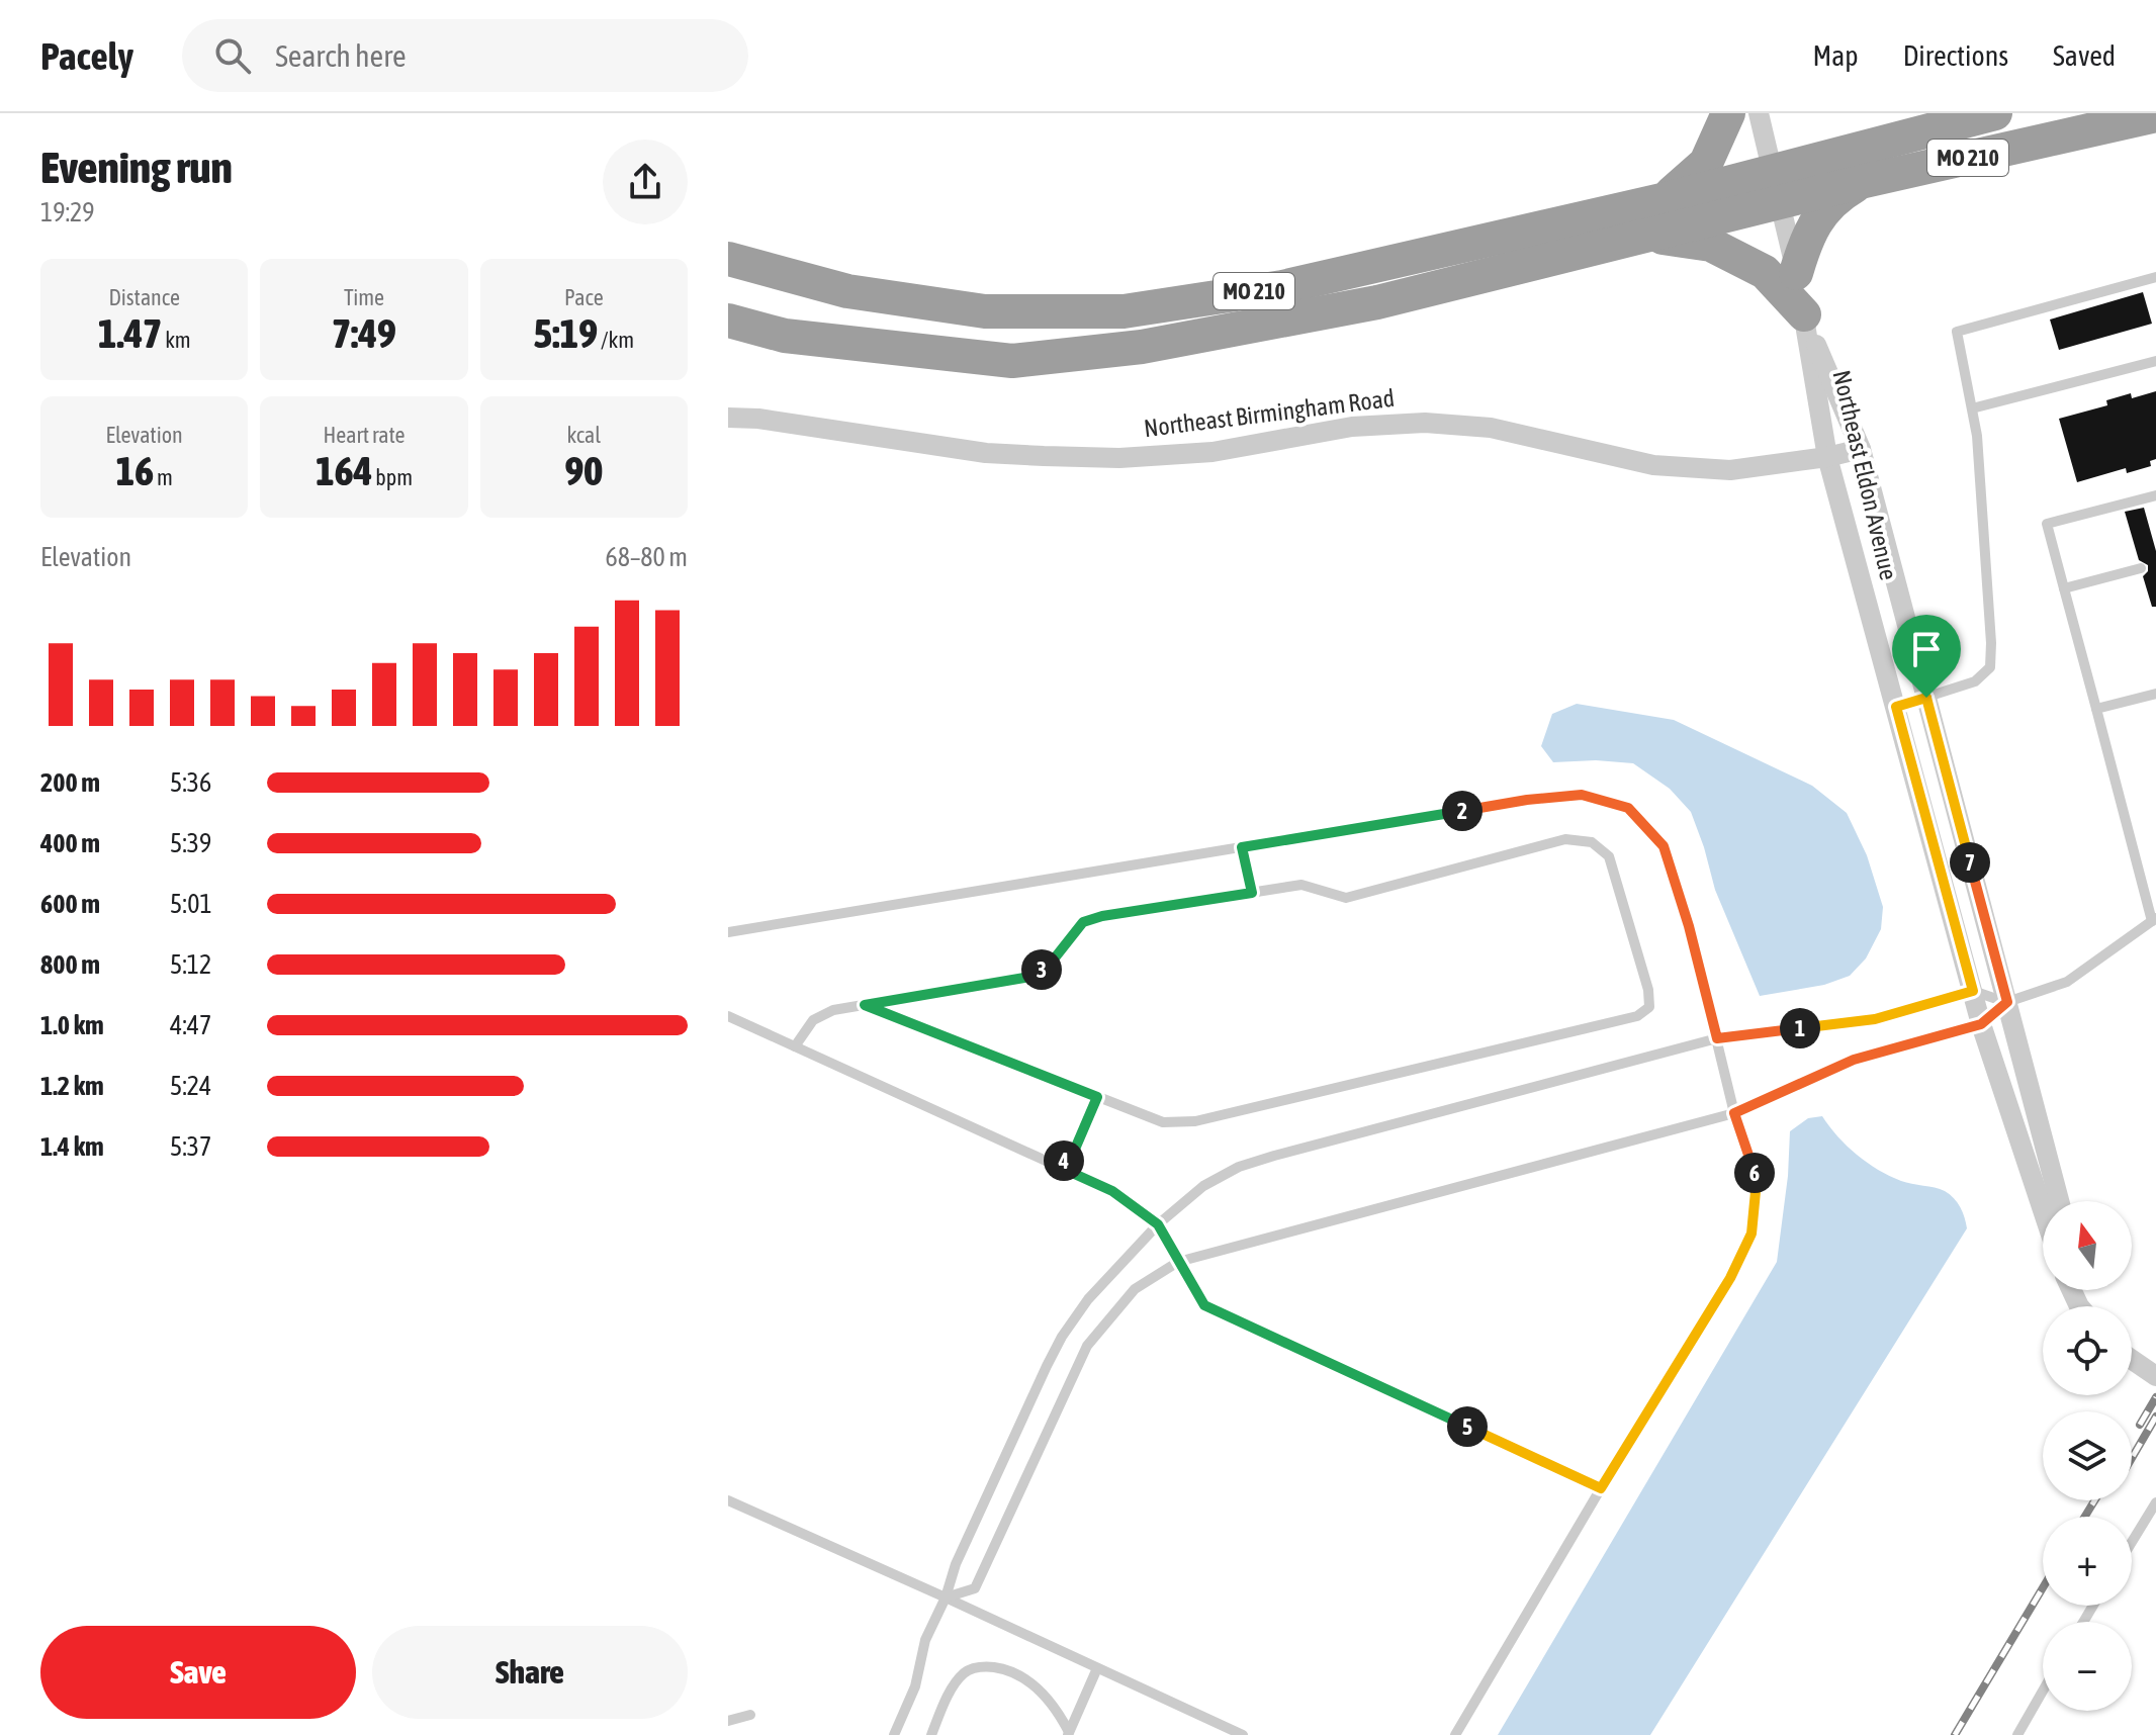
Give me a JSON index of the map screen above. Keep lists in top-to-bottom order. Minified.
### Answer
{"streets":{"highway":["MO 210"],"street":["Northeast Birmingham Road","Northeast Eldon Avenue"]},"crossings":[["MO 210","Northeast Eldon Avenue"],["Northeast Birmingham Road","Northeast Eldon Avenue"]],"north":"top","page":{"header":"Pacely","search":"Search here","nav":["Map","Directions","Saved"],"heading":["Evening run","19:29"],"stats":[["Distance","1.47 km"],["Time","7:49"],["Pace","5:19 /km"],["Elevation","16 m"],["Heart rate","164 bpm"],["kcal","90"]],"chart":["Elevation","68–80 m"],"list":[{"name":"200 m","note":"5:36"},{"name":"400 m","note":"5:39"},{"name":"600 m","note":"5:01"},{"name":"800 m","note":"5:12"},{"name":"1.0 km","note":"4:47"},{"name":"1.2 km","note":"5:24"},{"name":"1.4 km","note":"5:37"}],"pins":["2","7","3","1","4","6","5"],"map_buttons":["+","−"],"buttons":["Save","Share"]}}
